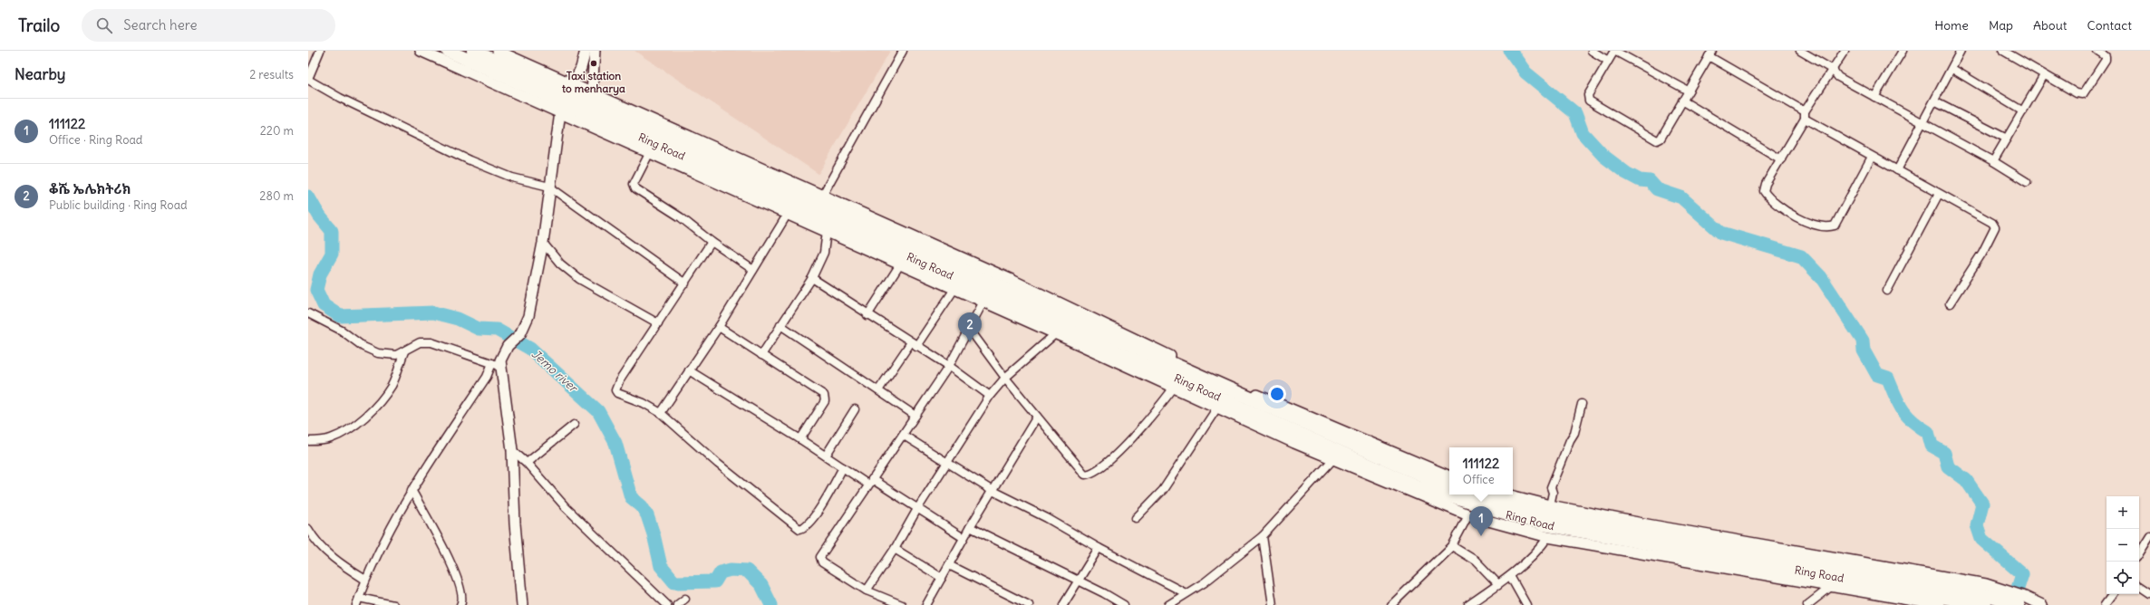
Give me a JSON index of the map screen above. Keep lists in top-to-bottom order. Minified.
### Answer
{"streets":{"highway":["Ring Road"]},"water":["Jemo river"],"places":["Taxi station to menharya"],"page":{"header":"Trailo","search":"Search here","nav":["Home","Map","About","Contact"],"heading":["Nearby","2 results"],"list":[{"mark":"1","name":"111122","note":"Office · Ring Road","value":"220 m"},{"mark":"2","name":"ቆሼ ኤሌክትሪክ","note":"Public building · Ring Road","value":"280 m"}],"pins":["2","1"],"popup":["111122","Office"],"map_buttons":["+","−"]}}
